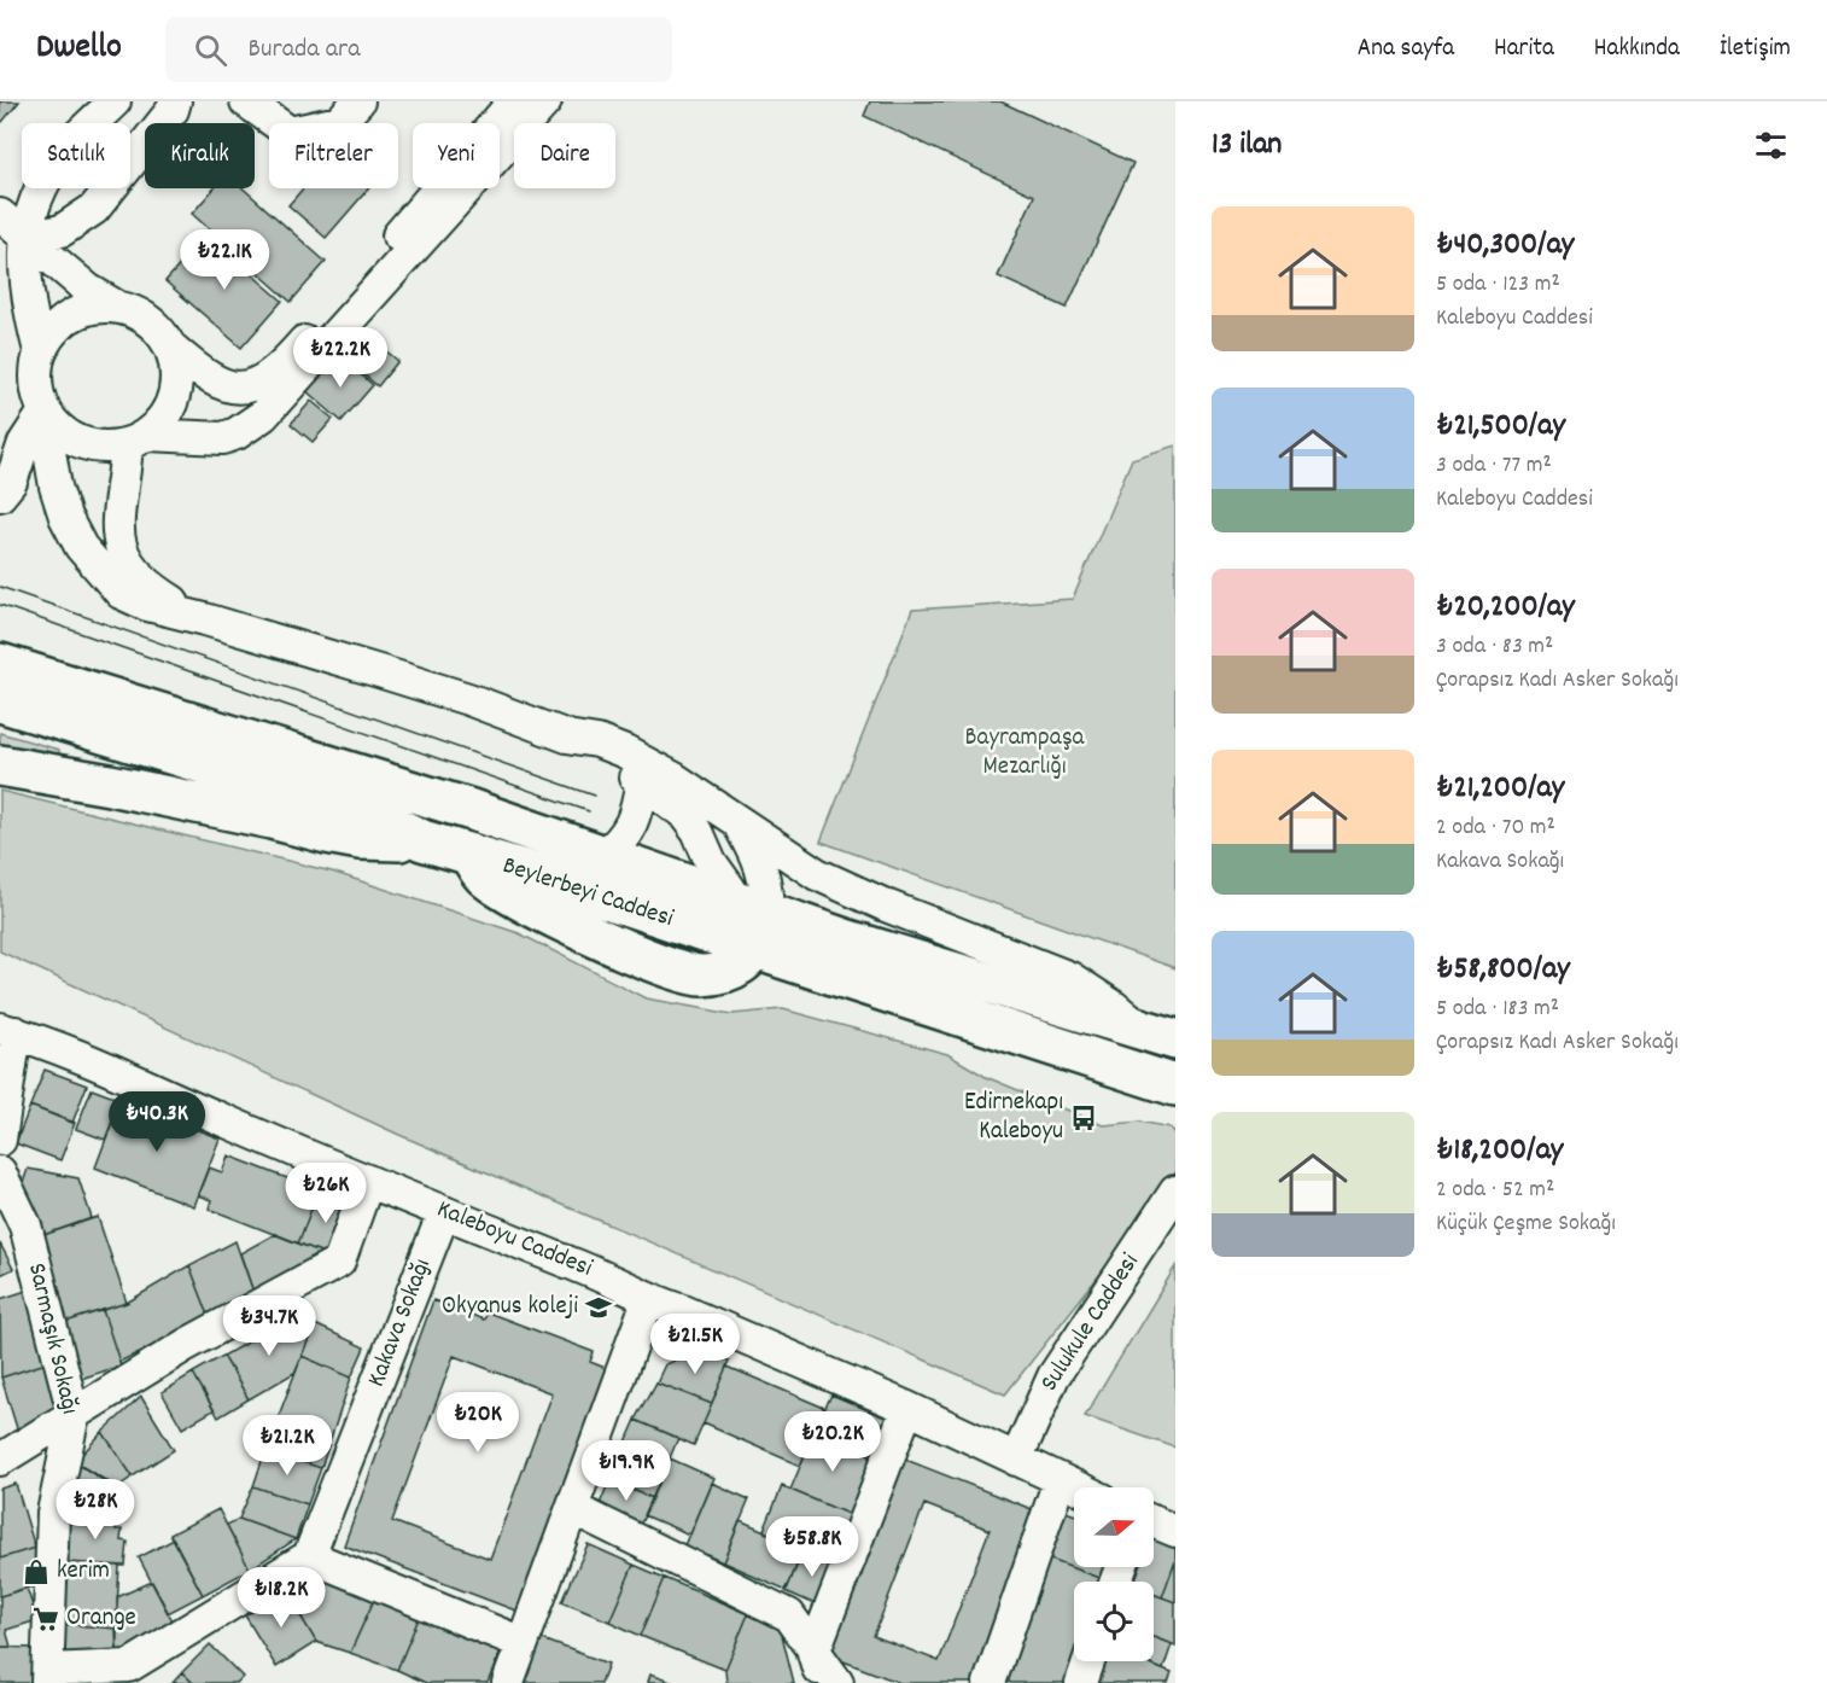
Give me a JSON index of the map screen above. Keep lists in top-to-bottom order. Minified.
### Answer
{"streets":{"main road":["Beylerbeyi Caddesi"],"street":["Kaleboyu Caddesi","Kakava Sokağı","Sulukule Caddesi","Sarmaşık Sokağı"]},"crossings":[["Kaleboyu Caddesi","Kakava Sokağı"],["Kaleboyu Caddesi","Sulukule Caddesi"]],"parks":["Bayrampaşa Mezarlığı"],"places":{"bus stop":["Edirnekapı Kaleboyu"],"school or university":["Okyanus koleji"],"shop":["kerim"],"supermarket":["Orange"]},"north":"right","page":{"header":"Dwello","search":"Burada ara","nav":["Ana sayfa","Harita","Hakkında","İletişim"],"heading":"13 ilan","chip":["Satılık","Kiralık","Filtreler","Yeni","Daire"],"list":[{"name":"₺40,300/ay","note":"5 oda · 123 m² · Kaleboyu Caddesi"},{"name":"₺21,500/ay","note":"3 oda · 77 m² · Kaleboyu Caddesi"},{"name":"₺20,200/ay","note":"3 oda · 83 m² · Çorapsız Kadı Asker Sokağı"},{"name":"₺21,200/ay","note":"2 oda · 70 m² · Kakava Sokağı"},{"name":"₺58,800/ay","note":"5 oda · 183 m² · Çorapsız Kadı Asker Sokağı"},{"name":"₺18,200/ay","note":"2 oda · 52 m² · Küçük Çeşme Sokağı"}],"price":["₺22.1K","₺22.2K","₺40.3K","₺26K","₺34.7K","₺21.5K","₺20K","₺20.2K","₺21.2K","₺19.9K","₺28K","₺58.8K","₺18.2K"]}}
